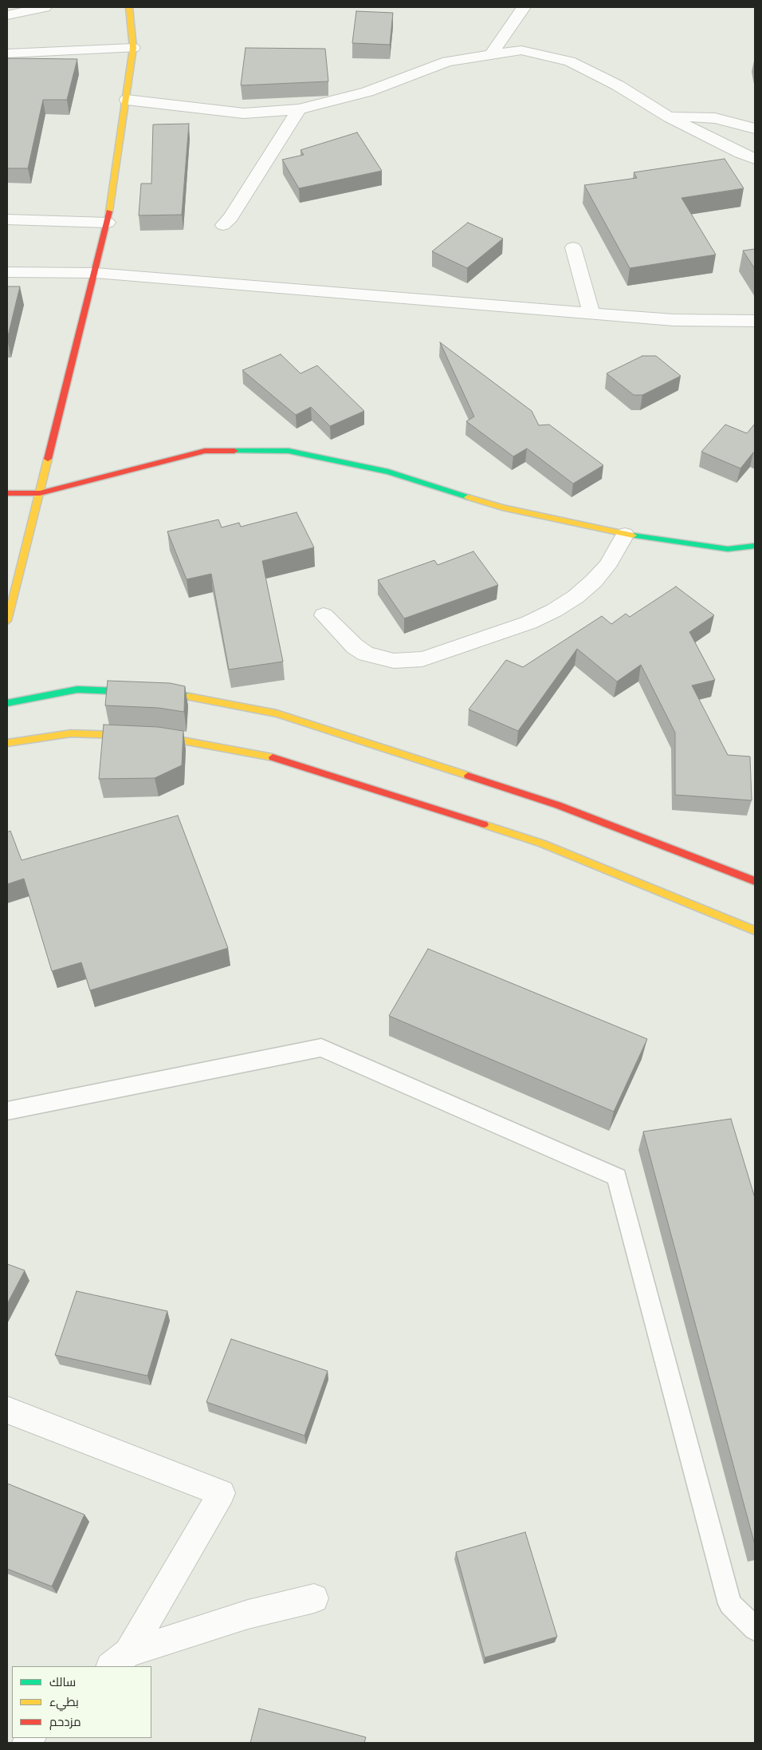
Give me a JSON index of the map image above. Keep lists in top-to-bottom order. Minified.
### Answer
{"legend":["سالك","بطيء","مزدحم"]}
